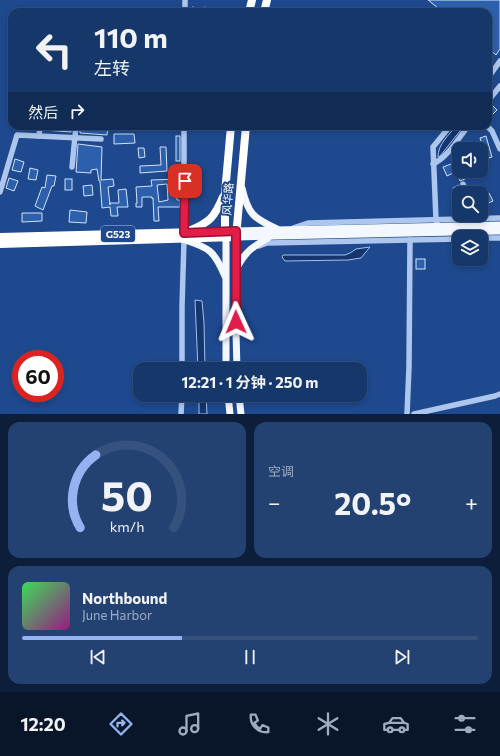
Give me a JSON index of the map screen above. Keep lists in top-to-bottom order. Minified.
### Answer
{"streets":{"highway":["风华路","G523"]},"crossings":[["风华路","G523"]],"page":{"turn":["110 m","左转"],"then":"然后","limit":"60","trip":"12:21 · 1 分钟 · 250 m","tile":"空调","heat":["−","20.5°","+"],"song":["Northbound","June Harbor"],"tabs":"12:20","gauge":["50","km/h"]}}
